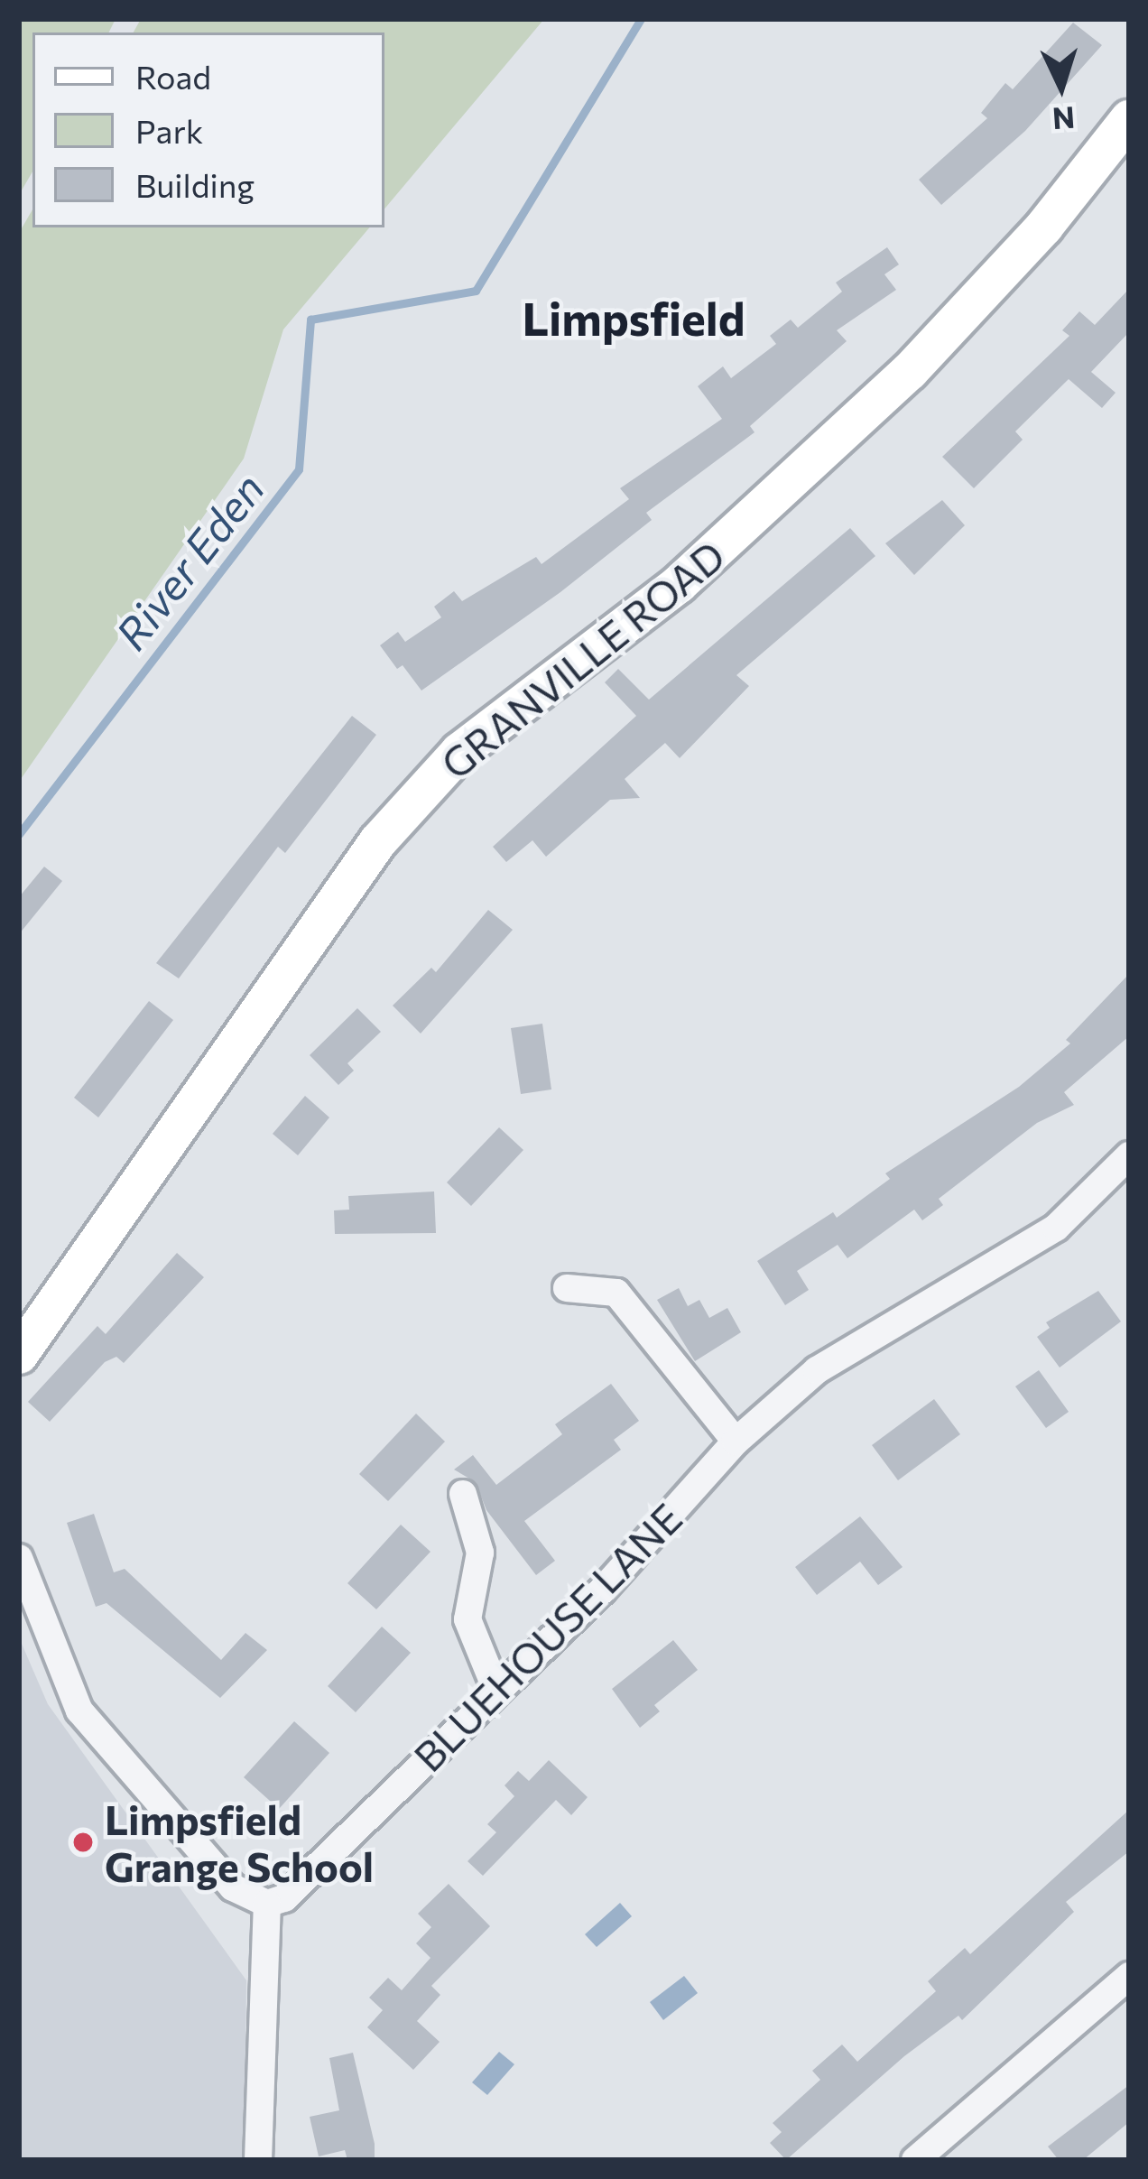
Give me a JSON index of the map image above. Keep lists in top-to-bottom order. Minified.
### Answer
{"streets":{"street":["GRANVILLE ROAD","BLUEHOUSE LANE"]},"districts":["Limpsfield"],"water":["River Eden"],"places":["Limpsfield Grange School"],"legend":["Road","Park","Building"],"north":"bottom"}
